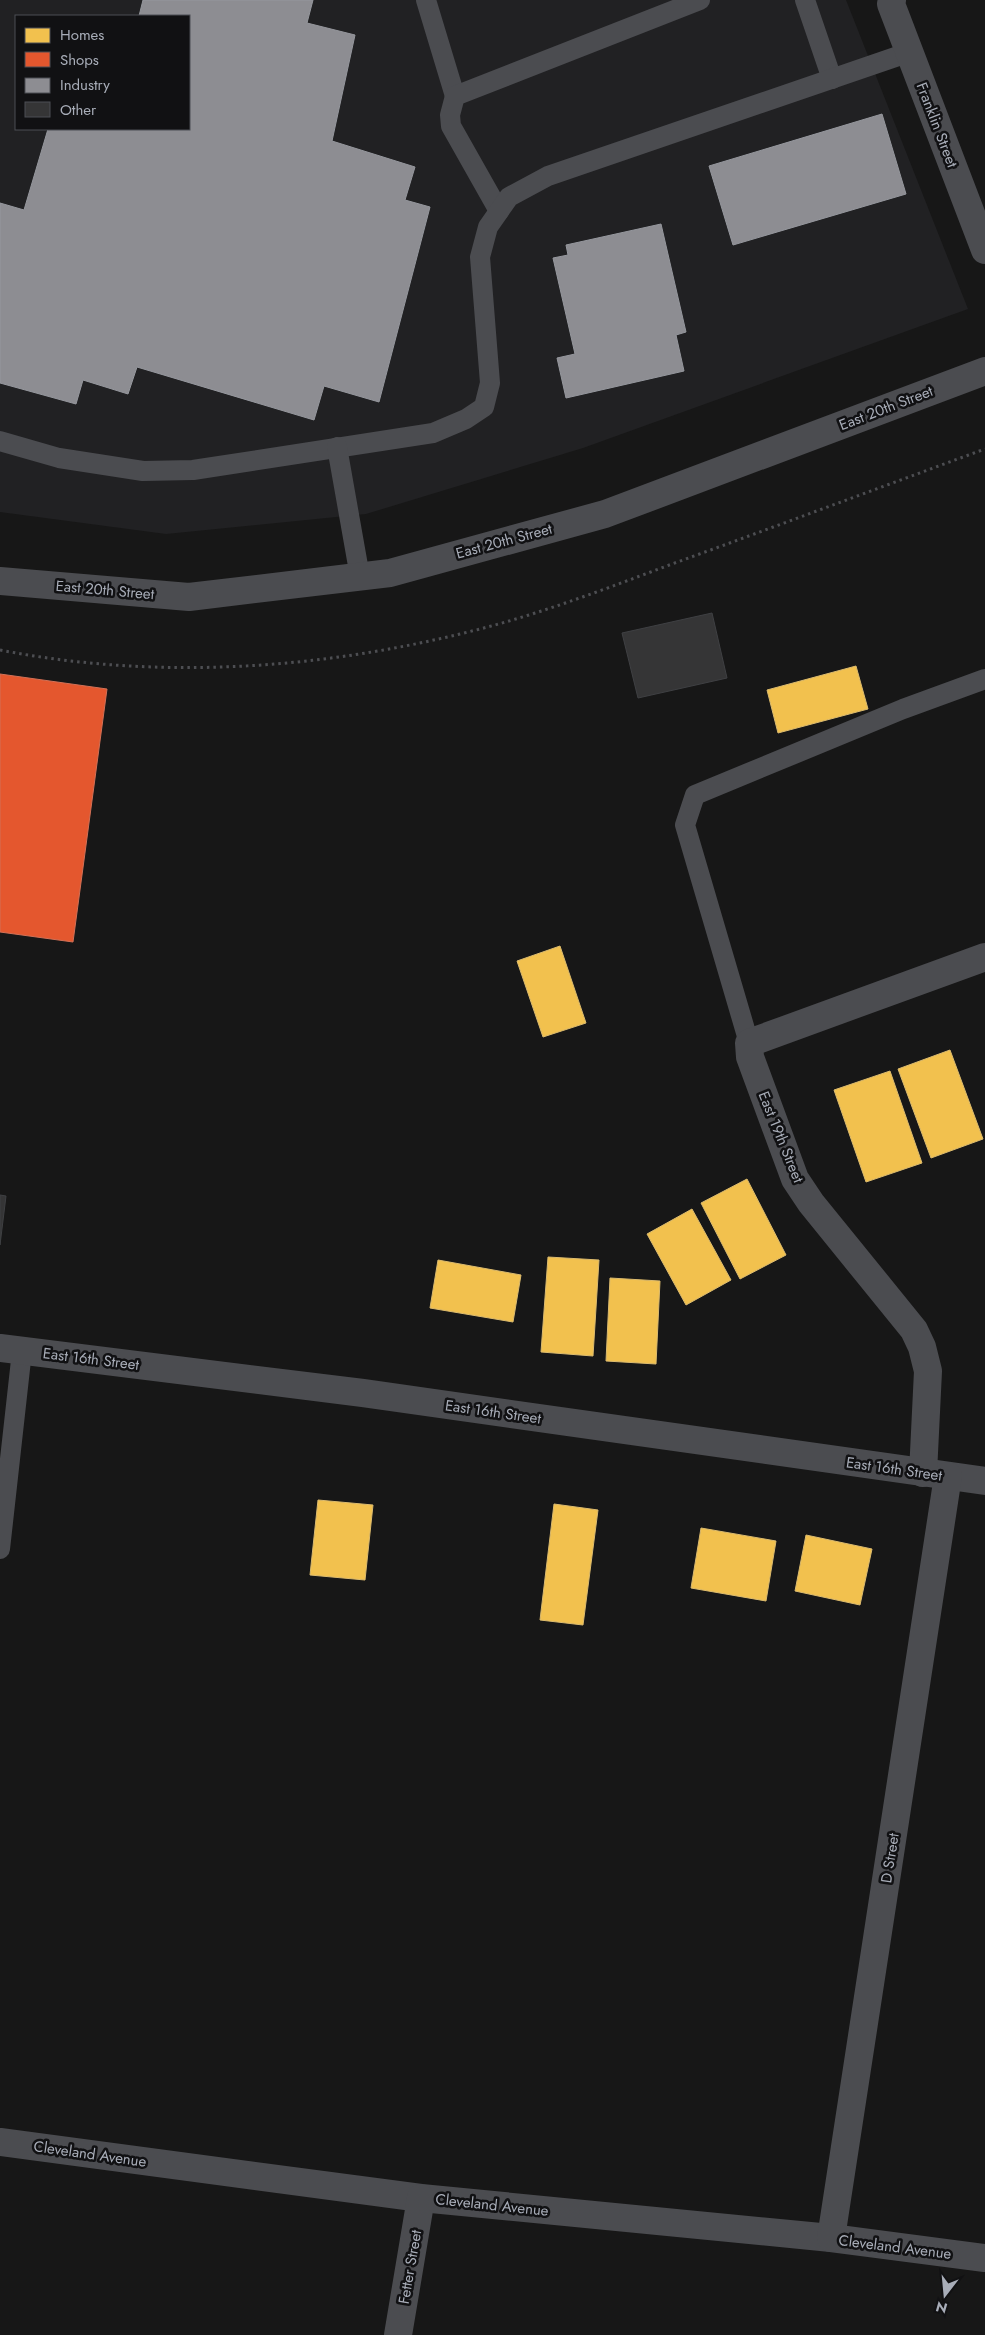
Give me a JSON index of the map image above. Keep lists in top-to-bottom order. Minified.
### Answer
{"streets":{"street":["Franklin Street","East 20th Street","East 19th Street","East 16th Street","D Street","Cleveland Avenue","Fetter Street"]},"crossings":[["East 19th Street","East 16th Street"],["East 19th Street","D Street"],["East 16th Street","D Street"],["D Street","Cleveland Avenue"],["Cleveland Avenue","Fetter Street"]],"legend":["Homes","Shops","Industry","Other"],"north":"bottom"}
